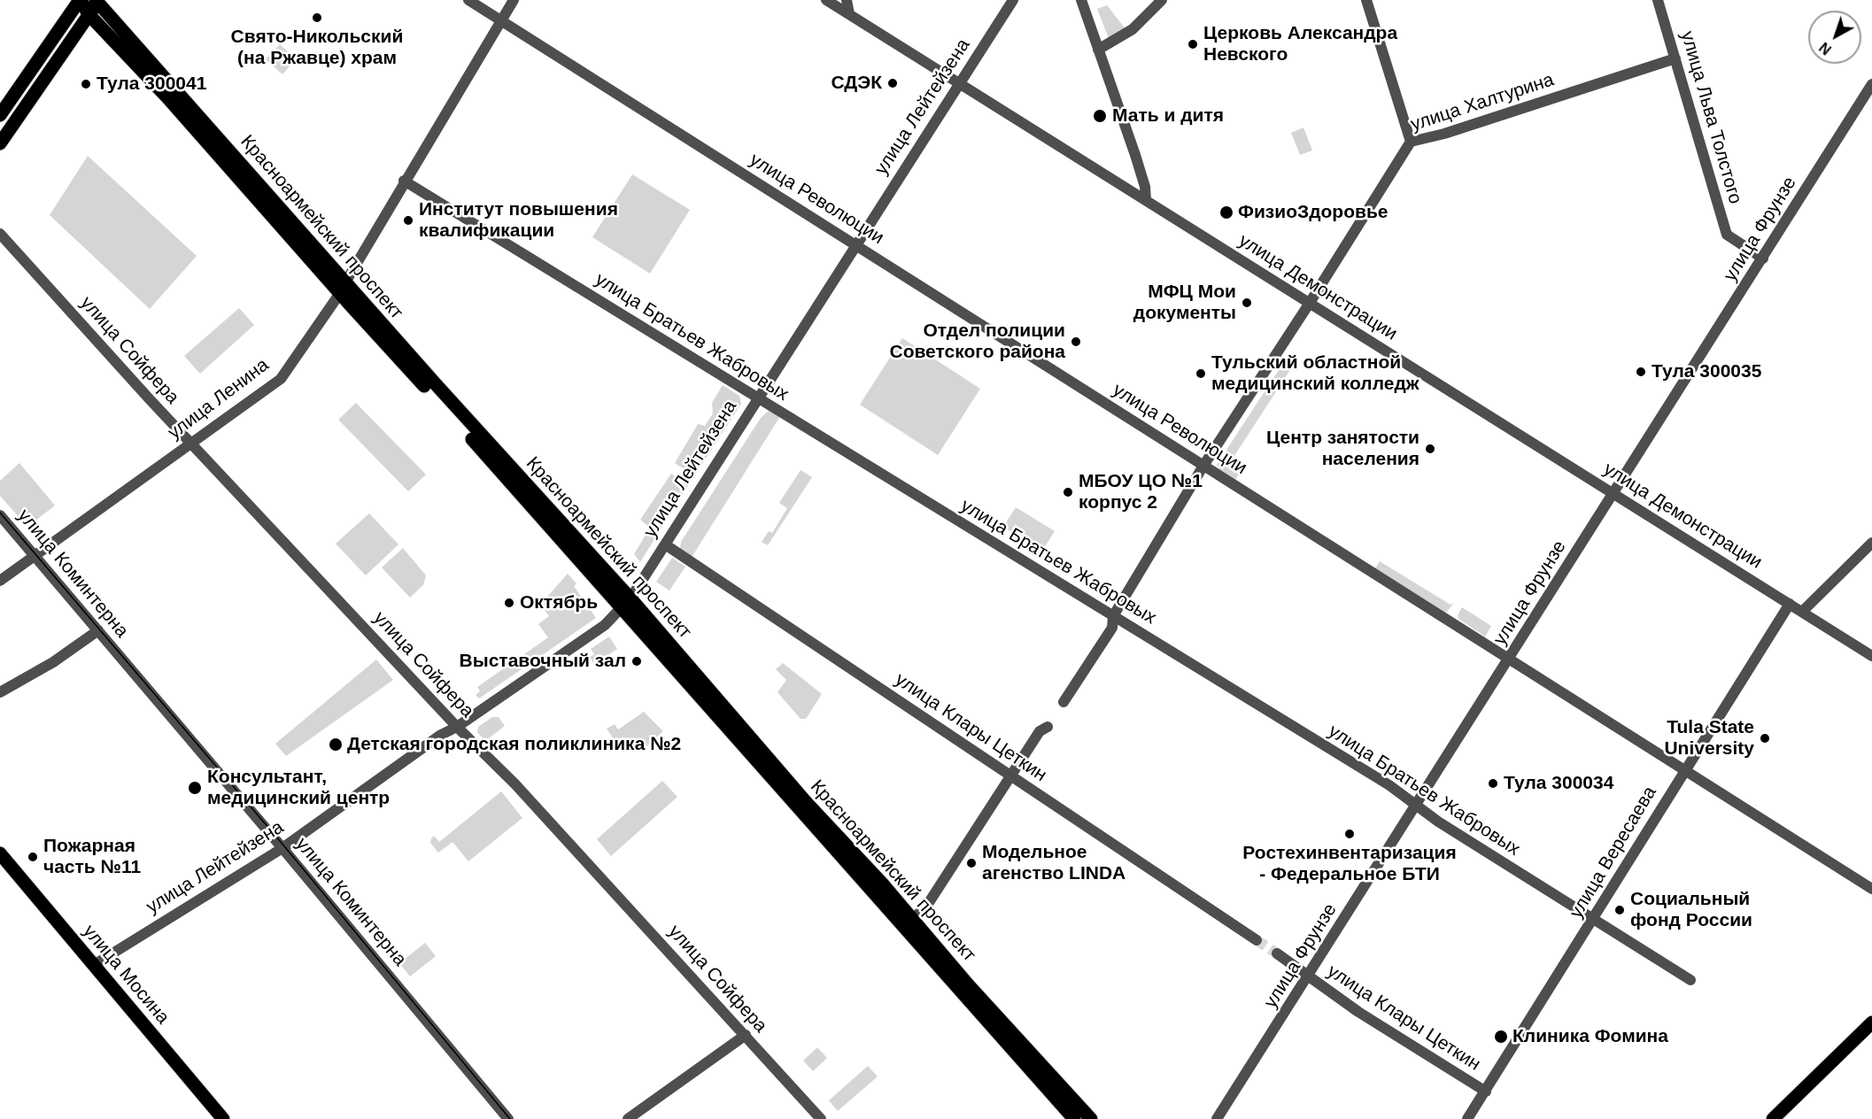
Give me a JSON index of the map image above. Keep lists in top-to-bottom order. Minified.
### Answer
{"streets":{"main road":["Красноармейский проспект","улица Мосина"],"street":["улица Халтурина","улица Лейтейзена","улица Льва Толстого","улица Революции","улица Фрунзе","улица Демонстрации","улица Братьев Жабровых","улица Сойфера","улица Ленина","улица Коминтерна","улица Клары Цеткин","улица Вересаева"]},"crossings":[["улица Халтурина","улица Льва Толстого"],["улица Халтурина","улица Революции"],["улица Халтурина","улица Демонстрации"],["улица Халтурина","улица Братьев Жабровых"],["улица Лейтейзена","улица Революции"],["улица Лейтейзена","Красноармейский проспект"],["улица Лейтейзена","улица Демонстрации"],["улица Лейтейзена","улица Братьев Жабровых"],["улица Лейтейзена","улица Сойфера"],["улица Лейтейзена","улица Коминтерна"],["улица Лейтейзена","улица Клары Цеткин"],["улица Лейтейзена","улица Мосина"],["улица Льва Толстого","улица Фрунзе"],["улица Революции","улица Фрунзе"],["улица Революции","улица Ленина"],["улица Революции","улица Вересаева"],["Красноармейский проспект","улица Ленина"],["улица Фрунзе","улица Демонстрации"],["улица Фрунзе","улица Братьев Жабровых"],["улица Фрунзе","улица Клары Цеткин"],["улица Демонстрации","улица Вересаева"],["улица Братьев Жабровых","улица Ленина"],["улица Братьев Жабровых","улица Вересаева"],["улица Сойфера","улица Ленина"],["улица Ленина","улица Коминтерна"],["улица Клары Цеткин","улица Вересаева"]],"places":["Свято-Никольский (на Ржавце) храм","Церковь Александра Невского","СДЭК","Тула 300041","Мать и дитя","ФизиоЗдоровье","Институт повышения квалификации","МФЦ Мои документы","Отдел полиции Советского района","Тула 300035","Тульский областной медицинский колледж","Центр занятости населения","МБОУ ЦО №1 корпус 2","Октябрь","Выставочный зал","Tula State University","Детская городская поликлиника №2","Тула 300034","Консультант, медицинский центр","Ростехинвентаризация - Федеральное БТИ","Пожарная часть №11","Модельное агенство LINDA","Социальный фонд России","Клиника Фомина"],"north":"bottom left"}
